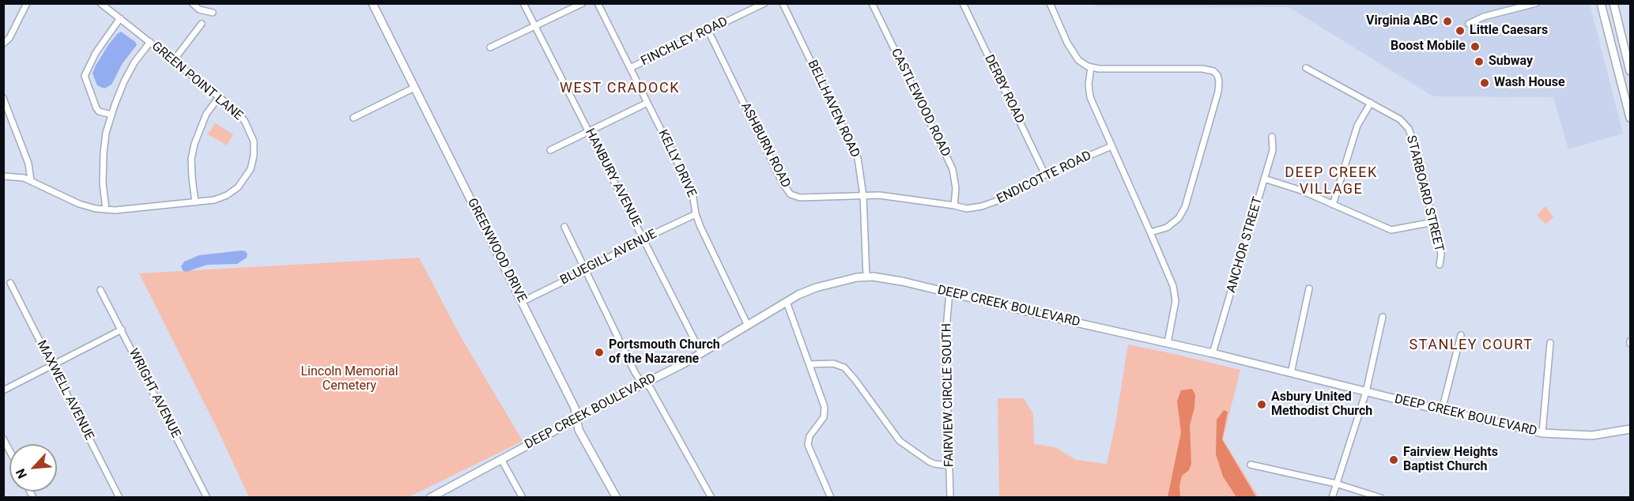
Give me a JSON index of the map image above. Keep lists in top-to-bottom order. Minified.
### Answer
{"streets":{"street":["FINCHLEY ROAD","GREEN POINT LANE","DERBY ROAD","CASTLEWOOD ROAD","BELLHAVEN ROAD","ASHBURN ROAD","KELLY DRIVE","HANBURY AVENUE","ENDICOTTE ROAD","STARBOARD STREET","ANCHOR STREET","GREENWOOD DRIVE","BLUEGILL AVENUE","DEEP CREEK BOULEVARD","MAXWELL AVENUE","WRIGHT AVENUE","FAIRVIEW CIRCLE SOUTH"]},"crossings":[["FINCHLEY ROAD","ASHBURN ROAD"],["FINCHLEY ROAD","KELLY DRIVE"],["DERBY ROAD","ENDICOTTE ROAD"],["CASTLEWOOD ROAD","ENDICOTTE ROAD"],["BELLHAVEN ROAD","ASHBURN ROAD"],["BELLHAVEN ROAD","ENDICOTTE ROAD"],["BELLHAVEN ROAD","DEEP CREEK BOULEVARD"],["ASHBURN ROAD","ENDICOTTE ROAD"],["KELLY DRIVE","BLUEGILL AVENUE"],["KELLY DRIVE","DEEP CREEK BOULEVARD"],["HANBURY AVENUE","BLUEGILL AVENUE"],["HANBURY AVENUE","DEEP CREEK BOULEVARD"],["ANCHOR STREET","DEEP CREEK BOULEVARD"],["GREENWOOD DRIVE","BLUEGILL AVENUE"],["GREENWOOD DRIVE","DEEP CREEK BOULEVARD"],["DEEP CREEK BOULEVARD","FAIRVIEW CIRCLE SOUTH"]],"districts":["WEST CRADOCK","DEEP CREEK VILLAGE","STANLEY COURT"],"parks":["Lincoln Memorial Cemetery"],"places":["Virginia ABC","Little Caesars","Boost Mobile","Subway","Wash House","Portsmouth Church of the Nazarene","Asbury United Methodist Church","Fairview Heights Baptist Church"],"north":"bottom left"}
